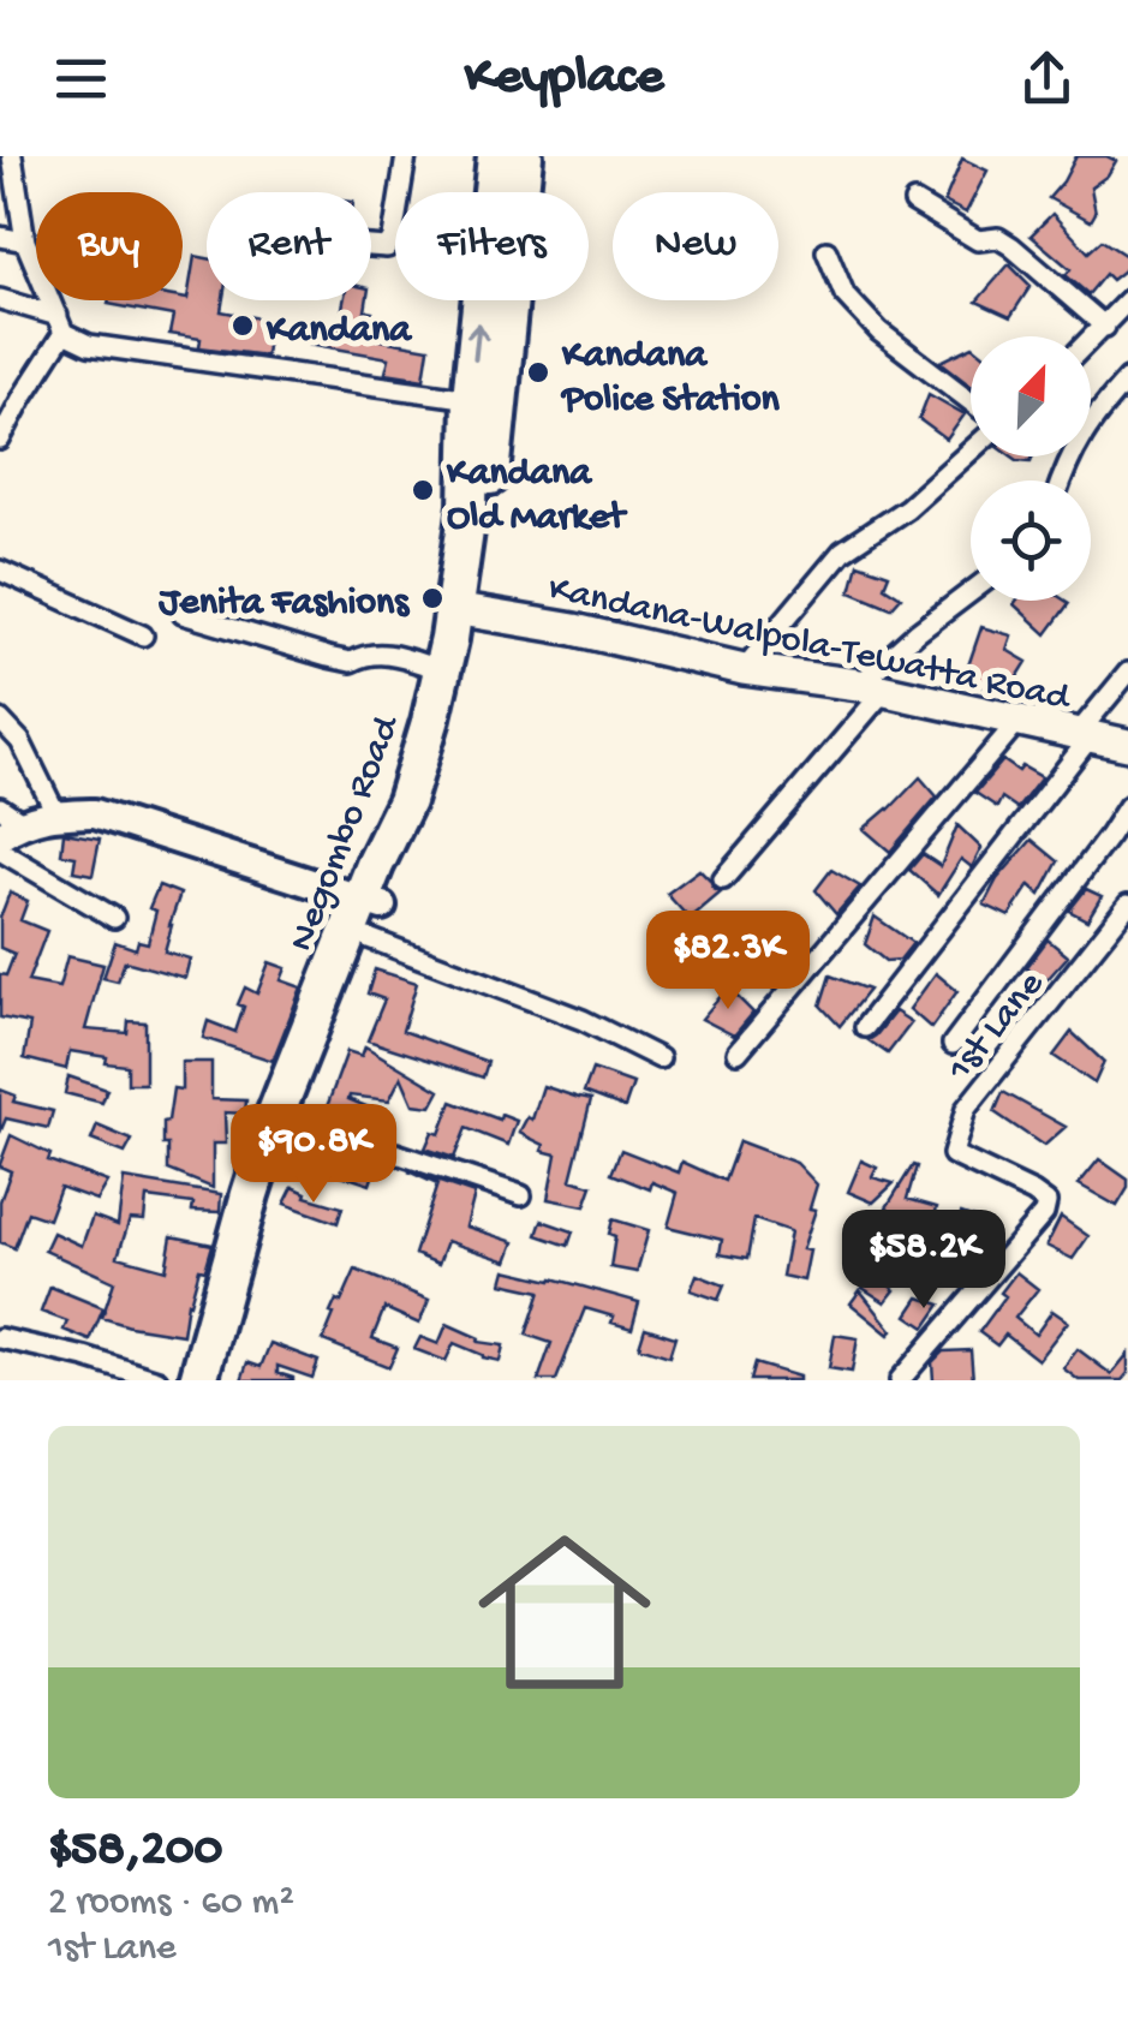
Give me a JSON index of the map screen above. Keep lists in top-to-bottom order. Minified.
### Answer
{"streets":{"highway":["Negombo Road"],"main road":["Kandana-Walpola-Tewatta Road"],"street":["1st Lane"]},"crossings":[["Kandana-Walpola-Tewatta Road","Negombo Road"]],"places":["Kandana","Kandana Police Station","Kandana Old Market","Jenita Fashions"],"north":"top right","page":{"header":"Keyplace","chip":["Buy","Rent","Filters","New"],"price":["$82.3K","$90.8K","$58.2K"],"list":[{"name":"$58,200","note":"2 rooms · 60 m² · 1st Lane"}]}}
